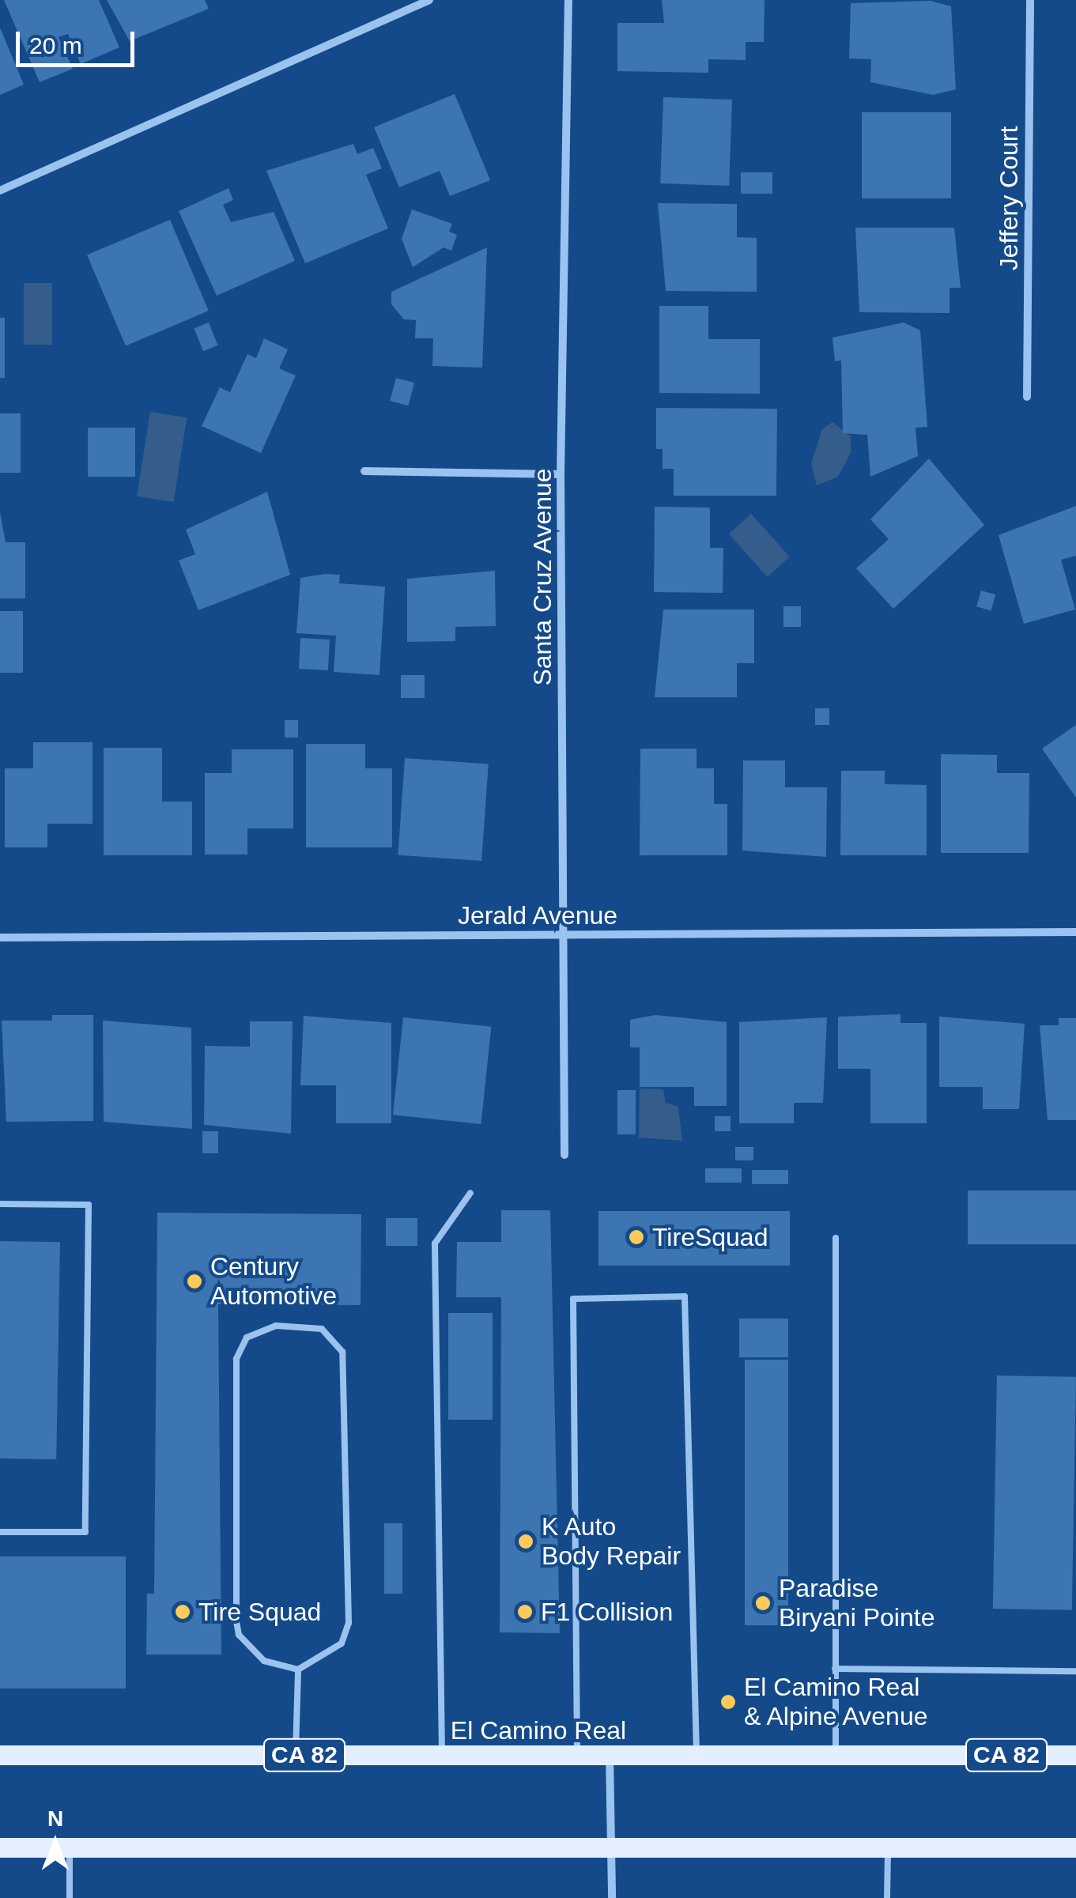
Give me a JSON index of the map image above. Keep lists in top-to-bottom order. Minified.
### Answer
{"streets":{"main road":["El Camino Real","CA 82"],"street":["Jeffery Court","Santa Cruz Avenue","Jerald Avenue"]},"crossings":[["Santa Cruz Avenue","Jerald Avenue"]],"places":["TireSquad","Century Automotive","K Auto Body Repair","Paradise Biryani Pointe","Tire Squad","F1 Collision","El Camino Real & Alpine Avenue"],"scale_bar":"20 m","north":"top"}
